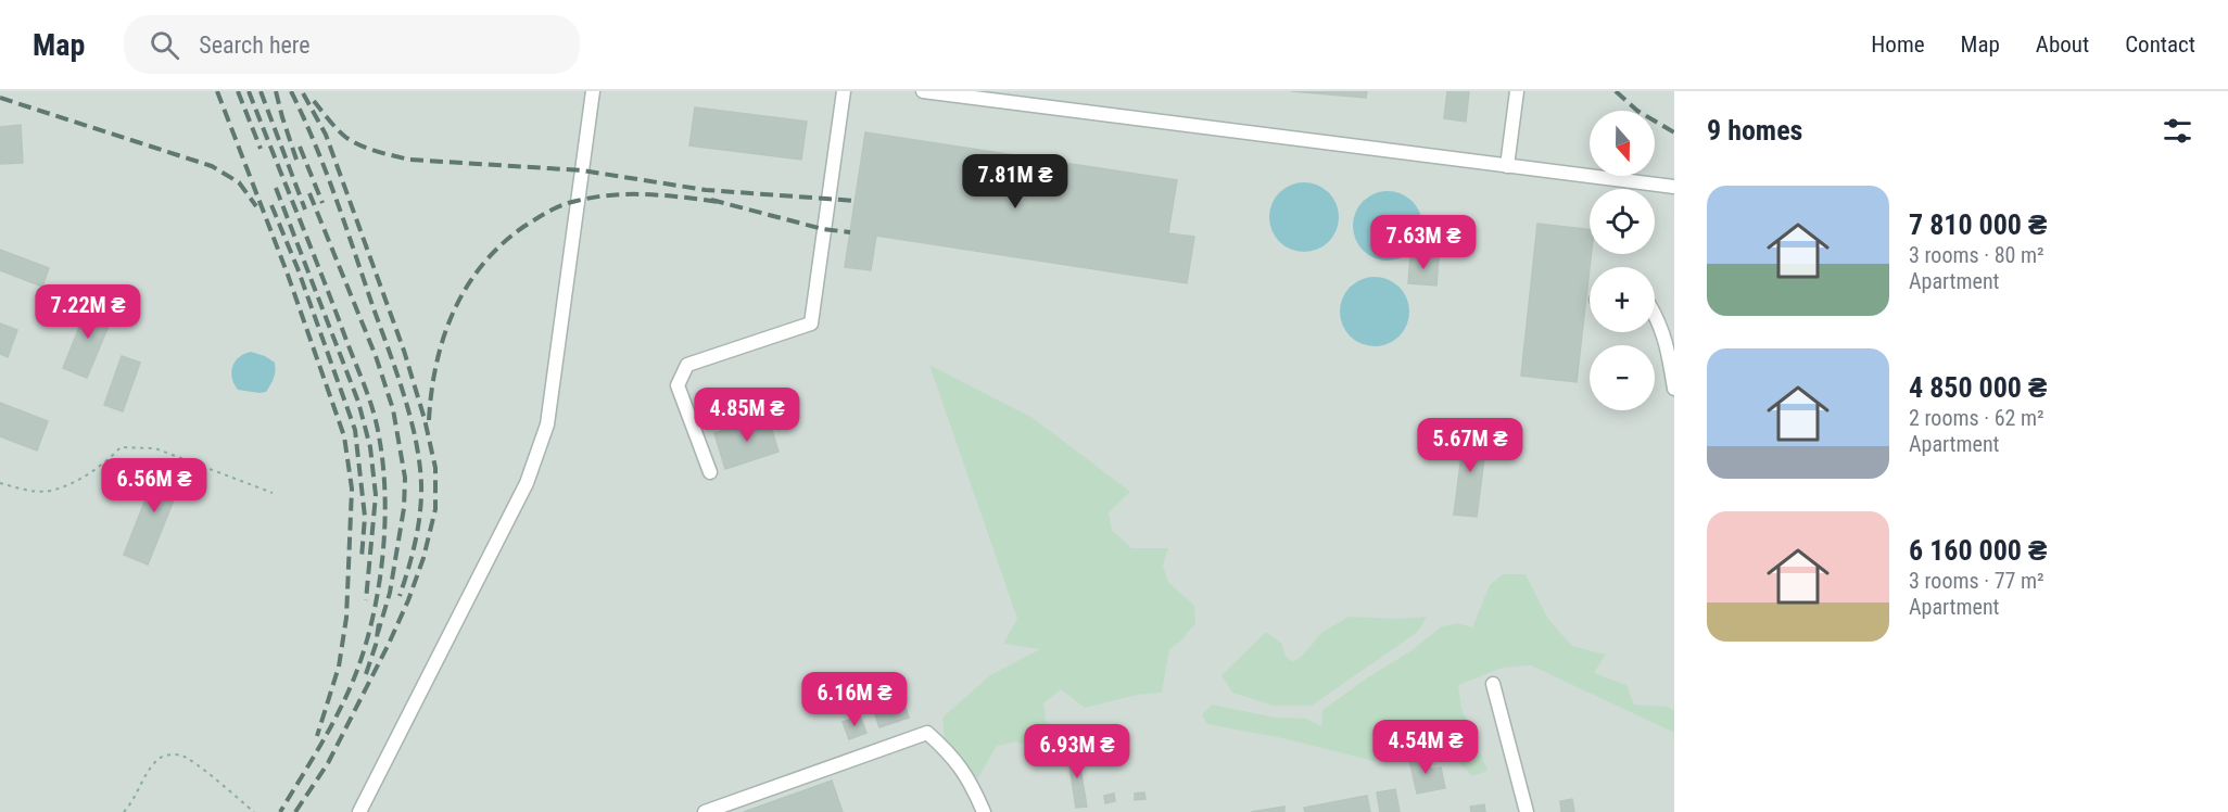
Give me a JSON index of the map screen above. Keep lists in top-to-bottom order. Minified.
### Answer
{"north":"bottom","page":{"header":"Map","search":"Search here","nav":["Home","Map","About","Contact"],"heading":"9 homes","map_buttons":["+","−"],"price":["7.81M ₴","7.63M ₴","7.22M ₴","4.85M ₴","5.67M ₴","6.56M ₴","6.16M ₴","4.54M ₴","6.93M ₴"],"list":[{"name":"7 810 000 ₴","note":"3 rooms · 80 m² · Apartment"},{"name":"4 850 000 ₴","note":"2 rooms · 62 m² · Apartment"},{"name":"6 160 000 ₴","note":"3 rooms · 77 m² · Apartment"}]}}
